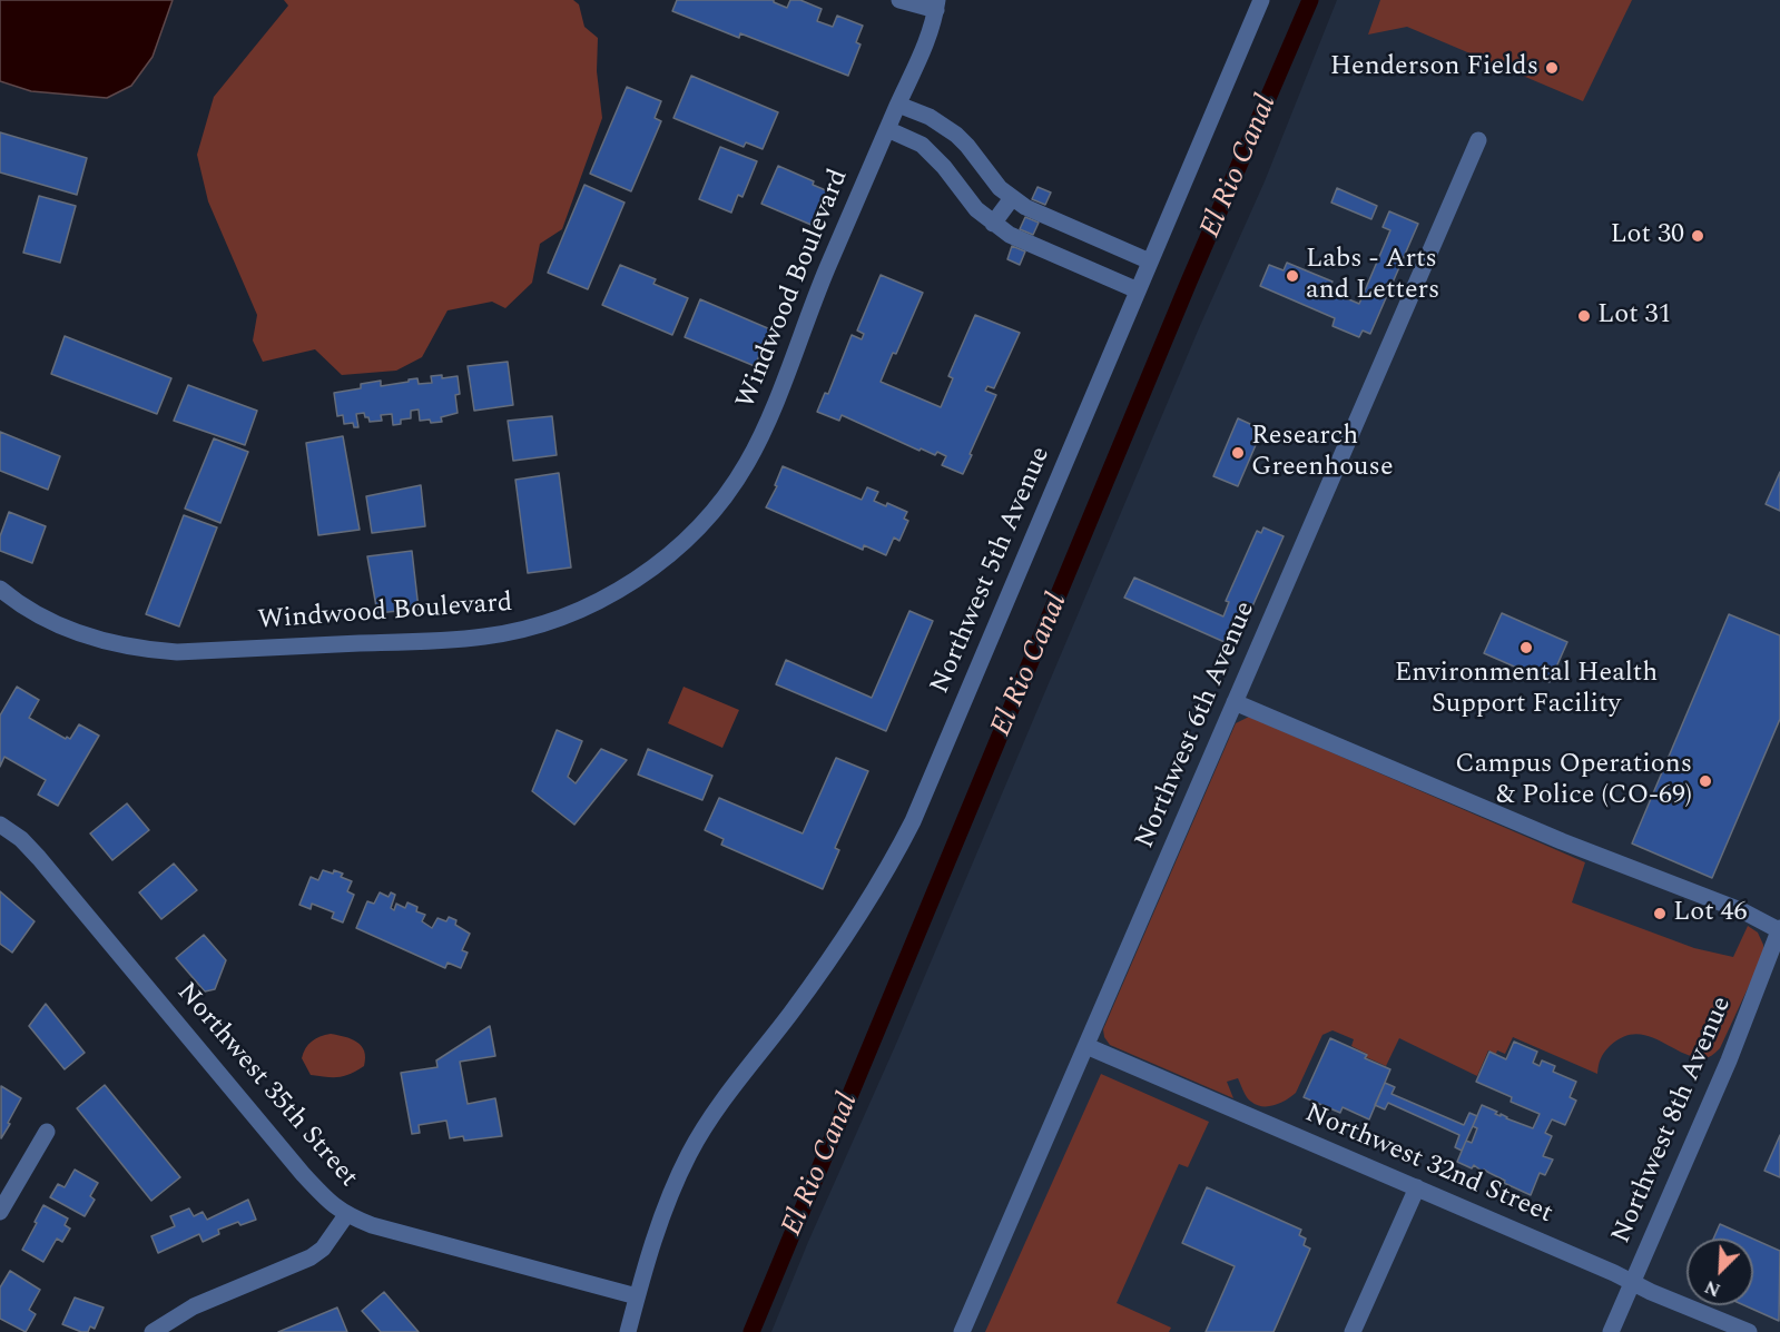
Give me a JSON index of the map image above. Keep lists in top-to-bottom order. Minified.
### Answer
{"streets":{"street":["Windwood Boulevard","Northwest 5th Avenue","Northwest 6th Avenue","Northwest 35th Street","Northwest 8th Avenue","Northwest 32nd Street"]},"crossings":[["Northwest 5th Avenue","Northwest 35th Street"],["Northwest 6th Avenue","Northwest 32nd Street"],["Northwest 8th Avenue","Northwest 32nd Street"]],"water":["El Rio Canal"],"places":["Henderson Fields","Lot 30","Labs - Arts and Letters","Lot 31","Research Greenhouse","Environmental Health Support Facility","Campus Operations & Police (CO-69)","Lot 46"],"north":"bottom left"}
